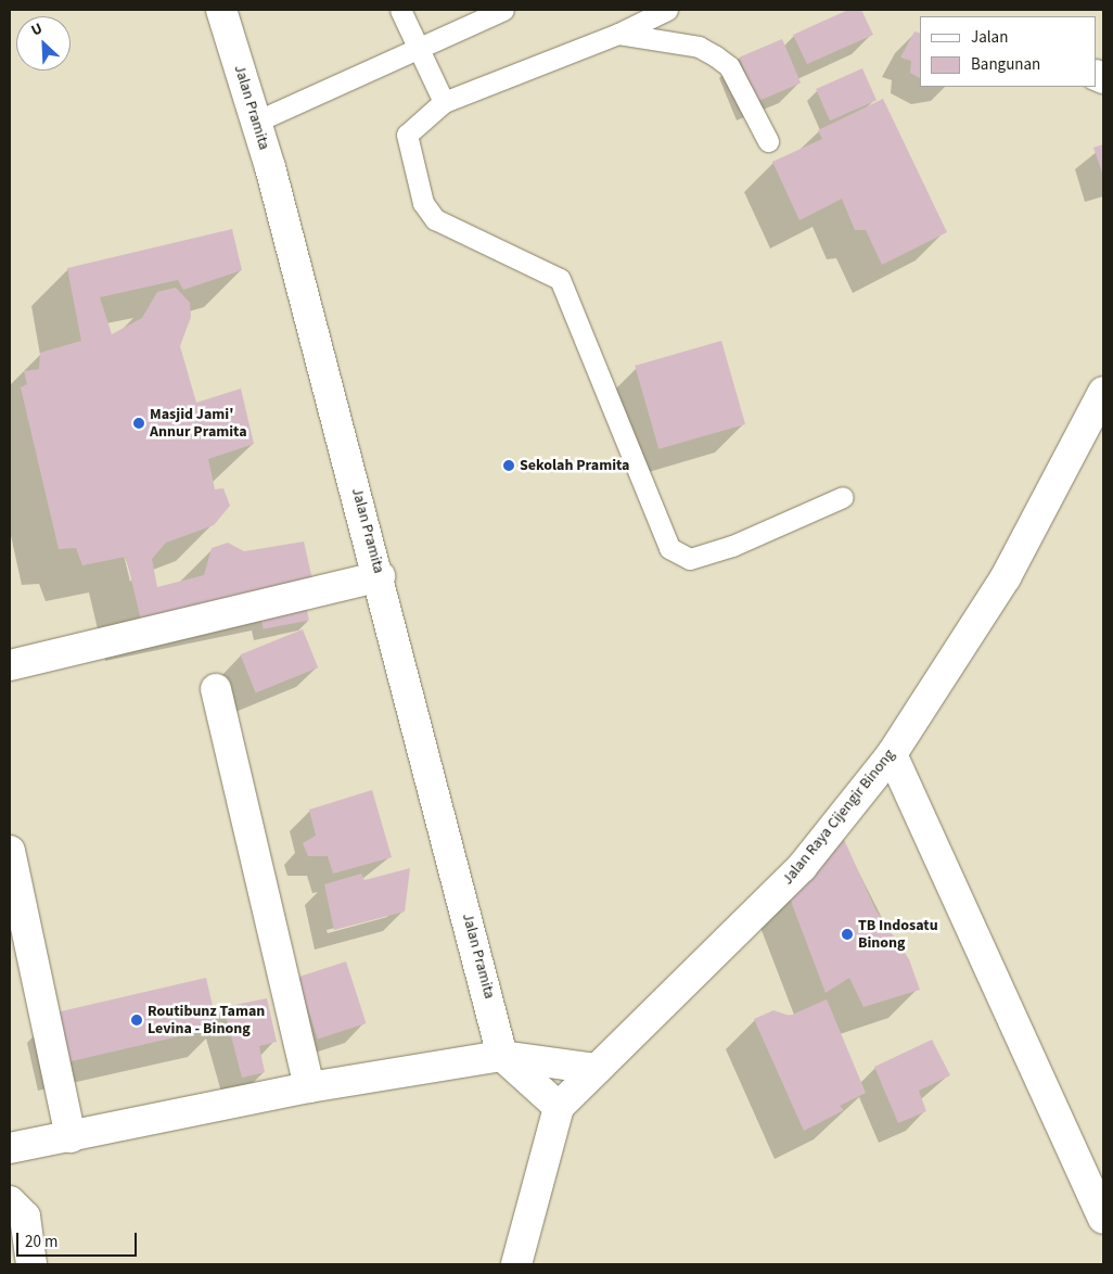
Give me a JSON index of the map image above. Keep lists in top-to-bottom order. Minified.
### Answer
{"streets":{"street":["Jalan Pramita","Jalan Raya Cijengir Binong"]},"places":["Masjid Jami' Annur Pramita","Sekolah Pramita","TB Indosatu Binong","Routibunz Taman Levina - Binong"],"legend":["Jalan","Bangunan"],"scale_bar":"20 m","north":"top left"}
